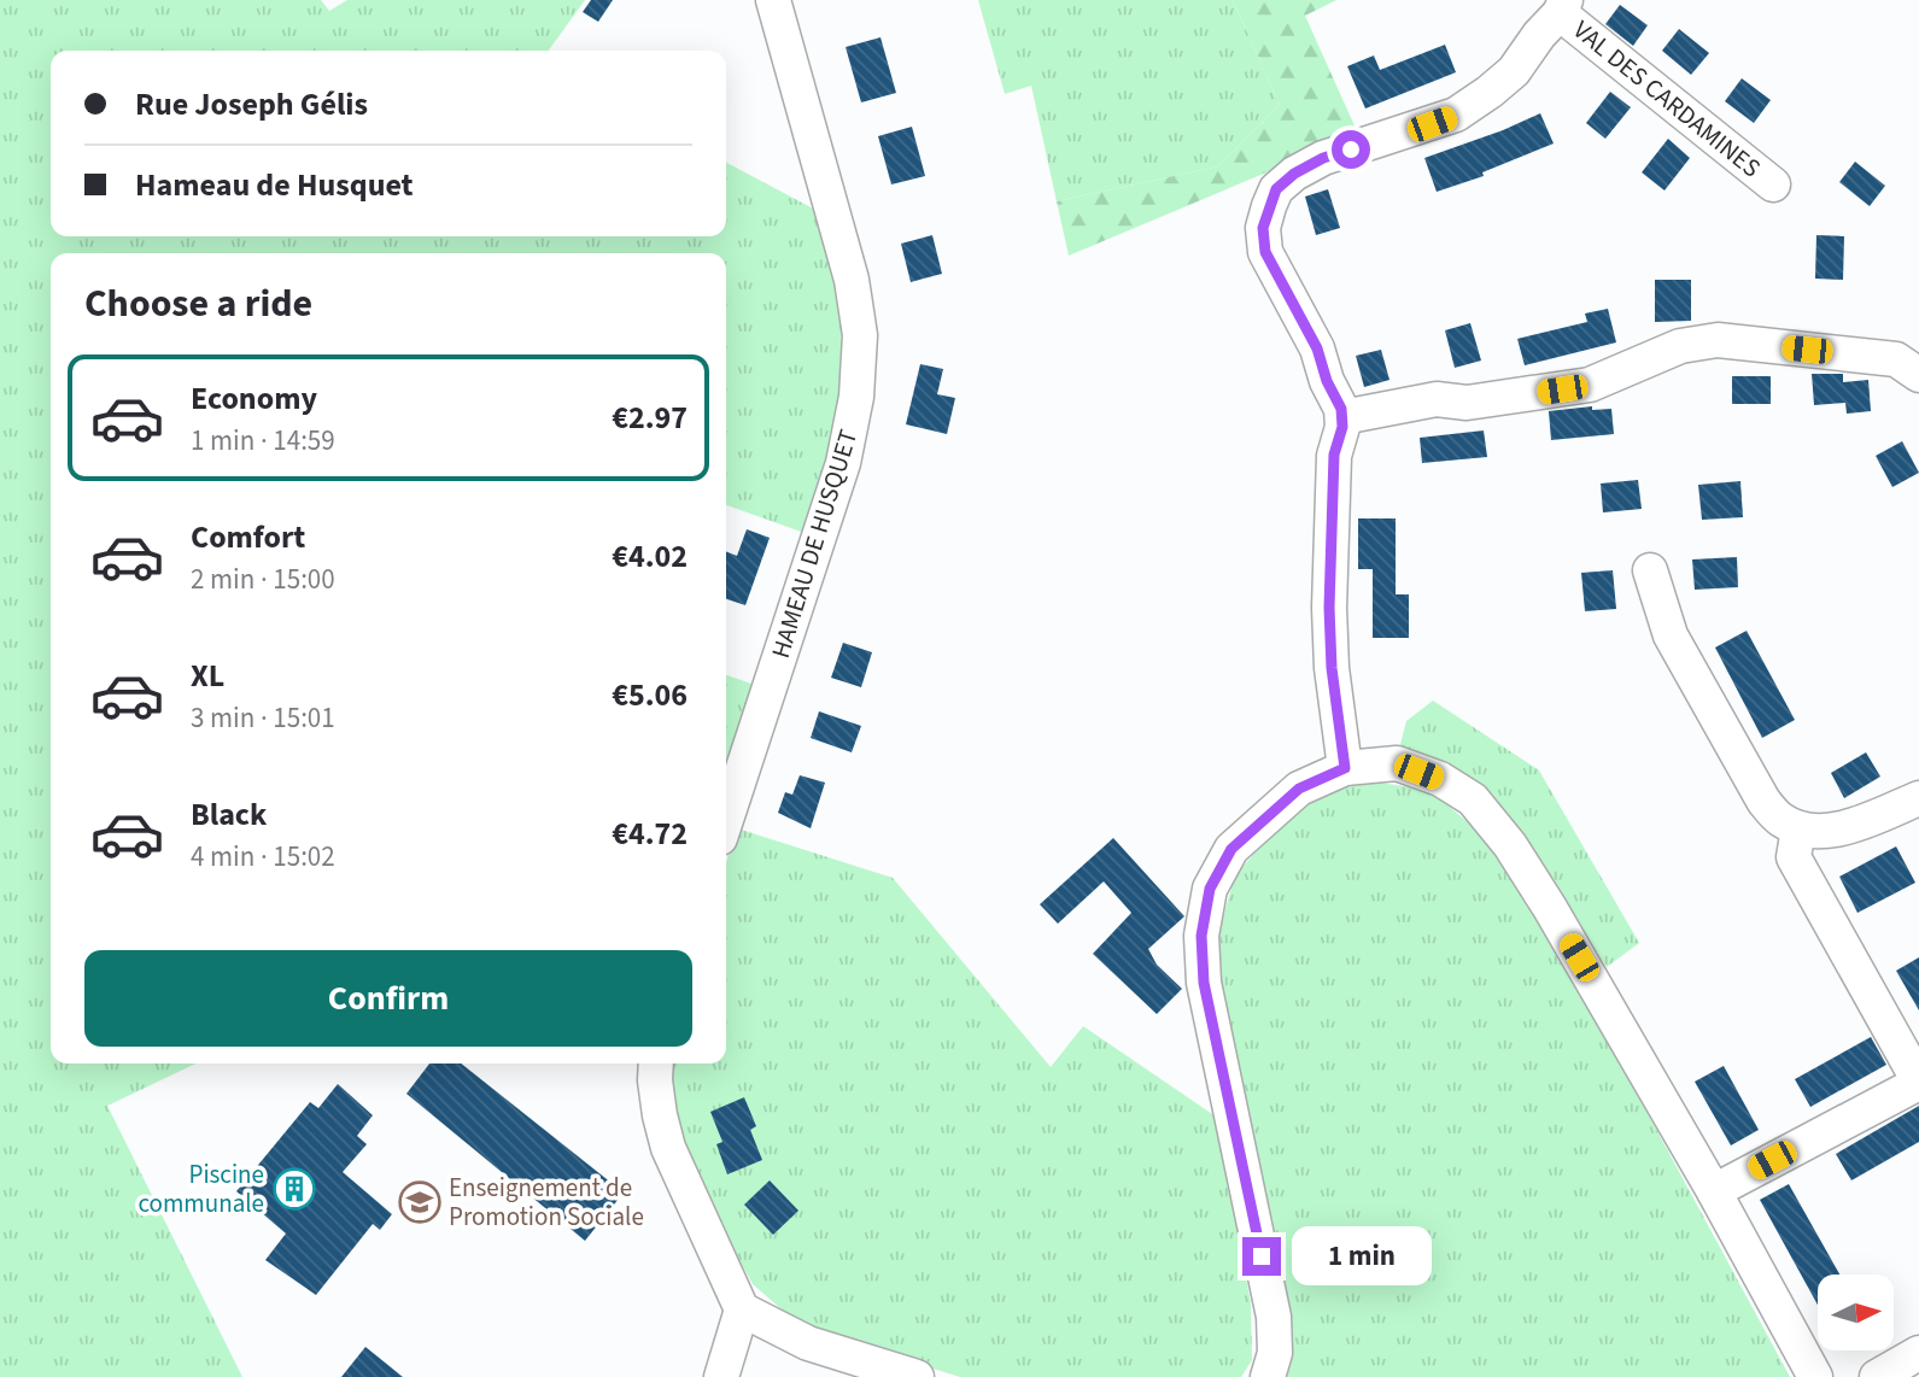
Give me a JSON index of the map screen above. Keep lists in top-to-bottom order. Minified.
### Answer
{"streets":{"street":["VAL DES CARDAMINES","HAMEAU DE HUSQUET"]},"places":{"building":["Piscine communale"],"school or university":["Enseignement de Promotion Sociale"]},"north":"right","page":{"banner":["Rue Joseph Gélis","Hameau de Husquet"],"heading":"Choose a ride","list":[{"name":"Economy","note":"1 min · 14:59","value":"€2.97"},{"name":"Comfort","note":"2 min · 15:00","value":"€4.02"},{"name":"XL","note":"3 min · 15:01","value":"€5.06"},{"name":"Black","note":"4 min · 15:02","value":"€4.72"}],"buttons":"Confirm","bubble":"1 min"}}
